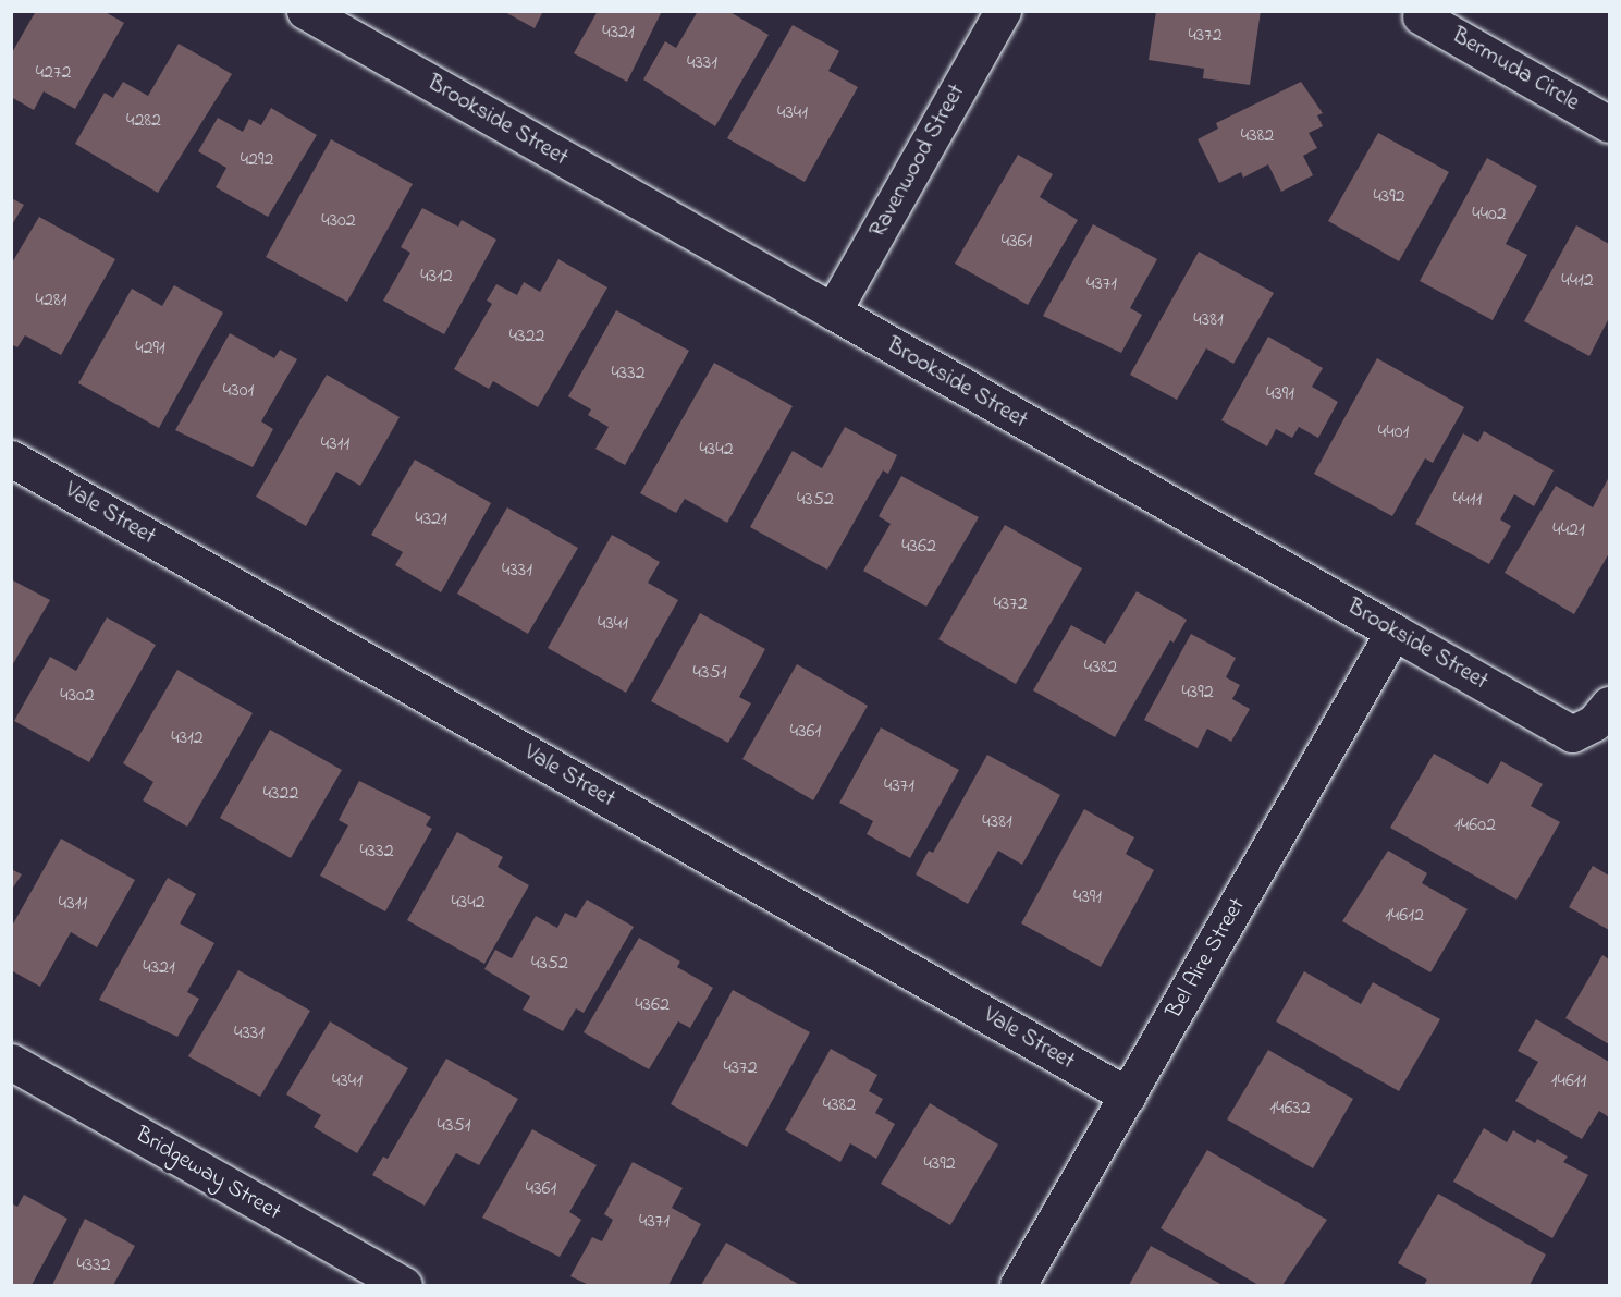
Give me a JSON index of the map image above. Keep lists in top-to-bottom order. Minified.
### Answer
{"streets":{"street":["Bermuda Circle","Brookside Street","Ravenwood Street","Vale Street","Bel Aire Street","Bridgeway Street"]},"crossings":[["Brookside Street","Ravenwood Street"],["Brookside Street","Bel Aire Street"],["Vale Street","Bel Aire Street"]],"house_numbers":["4321","4372","4331","4272","4341","4282","4382","4292","4392","4402","4302","4361","4312","4412","4371","4281","4381","4322","4291","4332","4301","4391","4401","4311","4342","4352","4411","4321","4421","4362","4331","4372","4341","4382","4351","4392","4302","4361","4312","4371","4322","4381","14602","4332","4391","4342","4311","14612","4352","4321","4362","4331","4372","4341","14611","4382","14632","4351","4392","4361","4371","4332"]}
